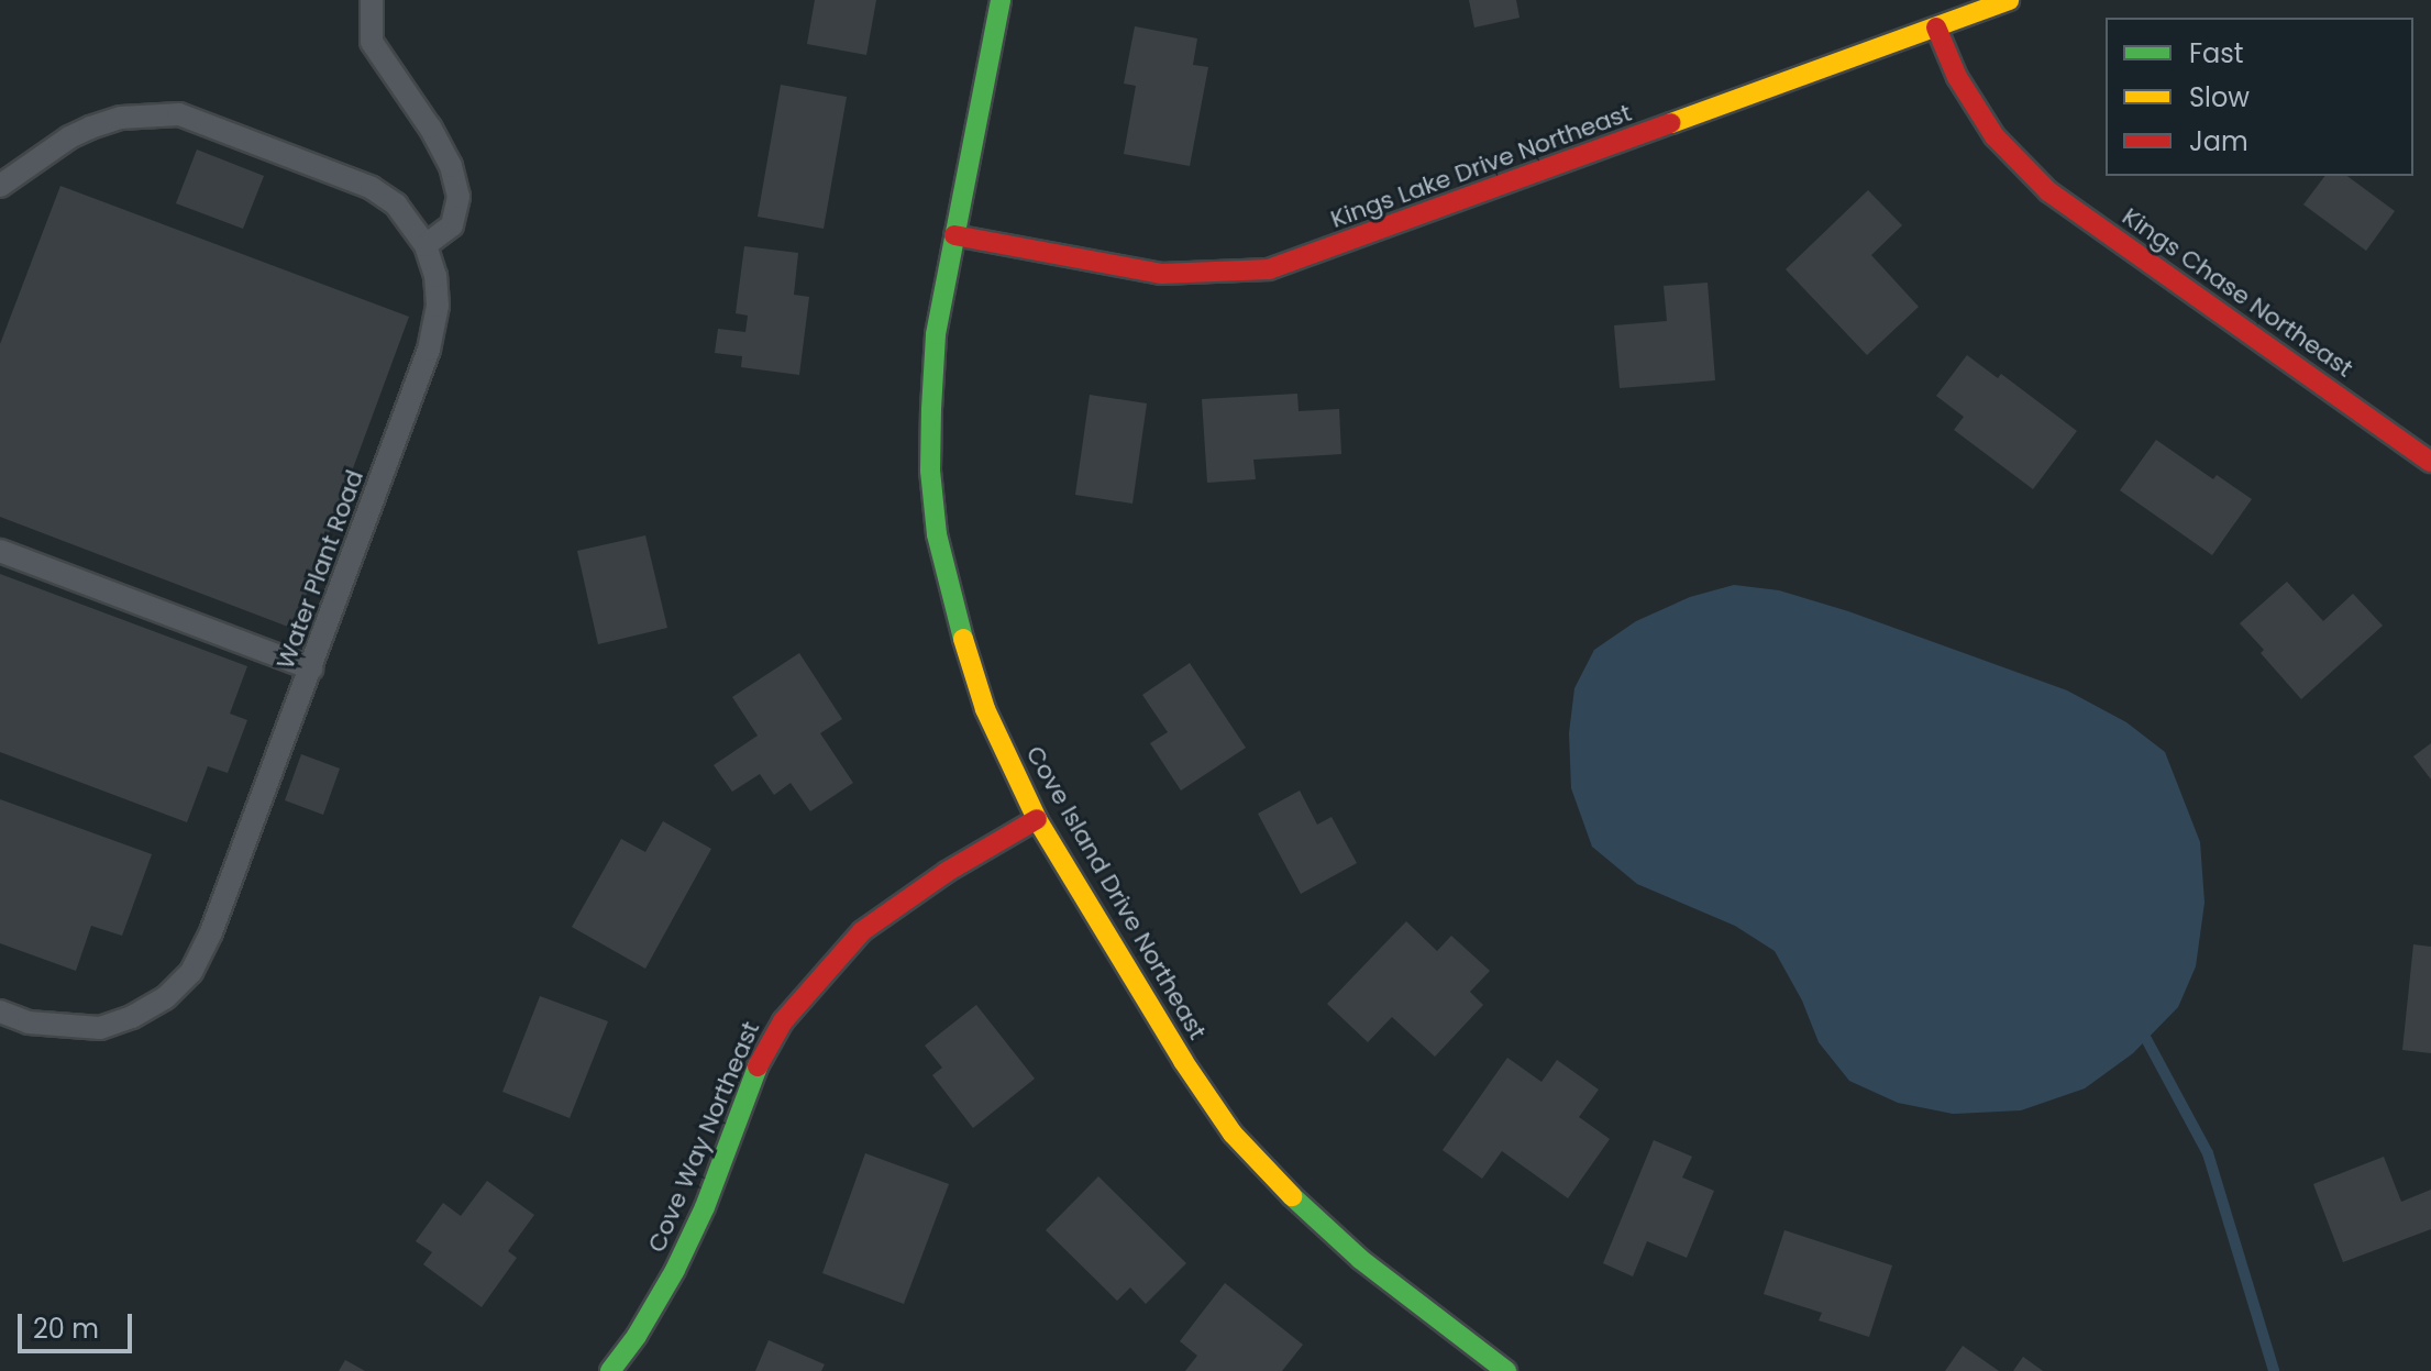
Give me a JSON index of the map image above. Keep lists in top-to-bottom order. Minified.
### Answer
{"streets":{"street":["Kings Lake Drive Northeast","Kings Chase Northeast","Cove Island Drive Northeast","Cove Way Northeast"],"lane":["Water Plant Road"]},"crossings":[["Kings Lake Drive Northeast","Kings Chase Northeast"],["Kings Lake Drive Northeast","Cove Island Drive Northeast"],["Cove Island Drive Northeast","Cove Way Northeast"]],"legend":["Fast","Slow","Jam"],"scale_bar":"20 m"}
